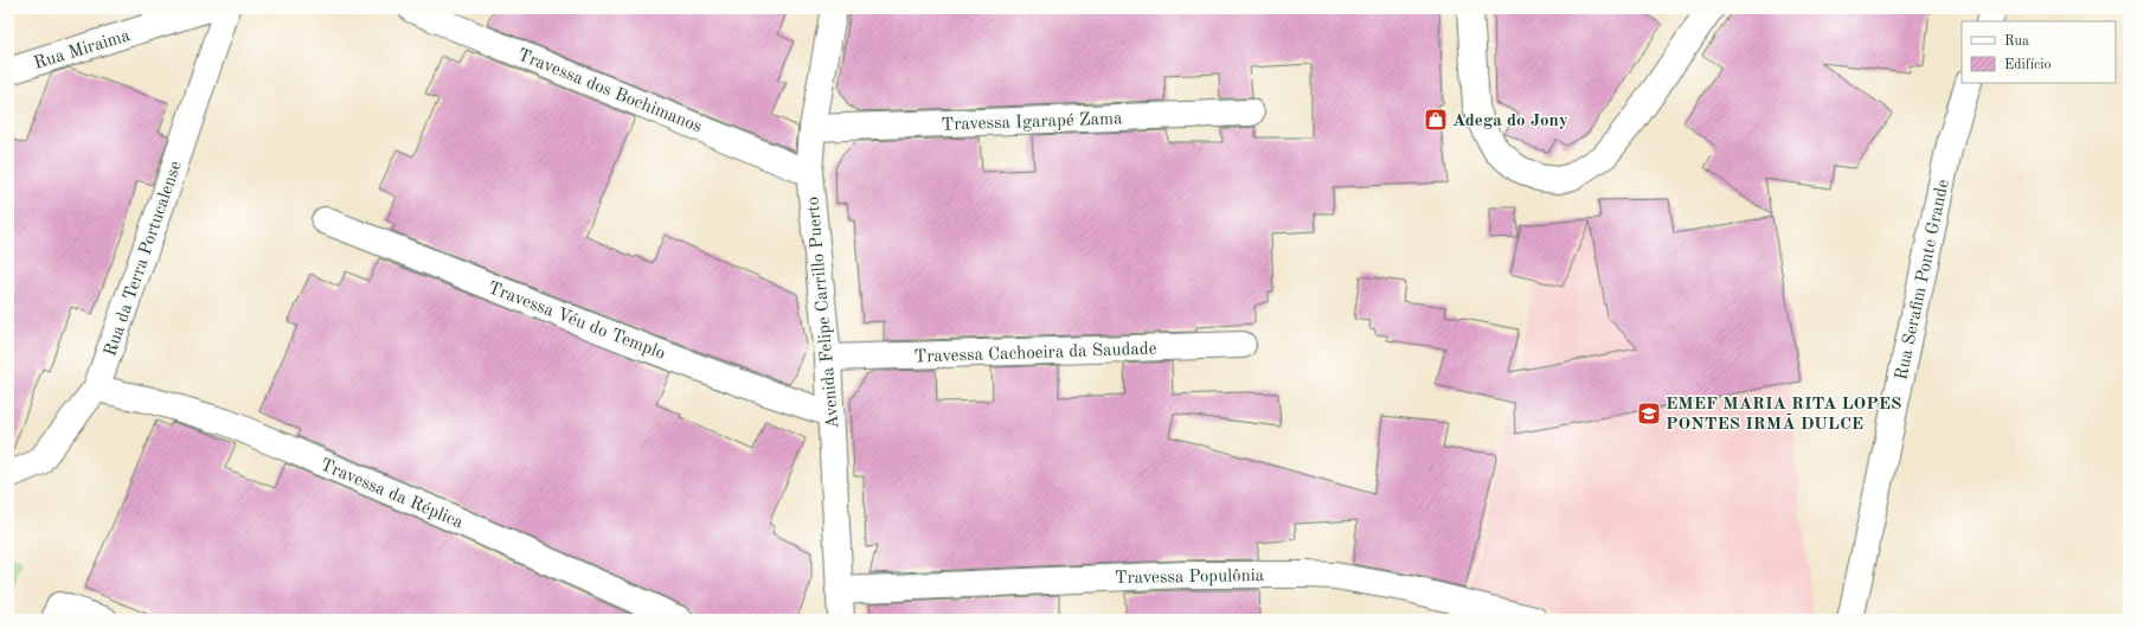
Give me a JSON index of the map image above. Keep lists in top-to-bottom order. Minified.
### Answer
{"streets":{"street":["Rua Miraima","Travessa dos Bochimanos","Travessa Igarapé Zama","Rua da Terra Portucalense","Rua Serafim Ponte Grande","Avenida Felipe Carrillo Puerto","Travessa Véu do Templo","Travessa Cachoeira da Saudade","Travessa da Réplica","Travessa Populônia"]},"crossings":[["Travessa dos Bochimanos","Avenida Felipe Carrillo Puerto"],["Travessa Igarapé Zama","Avenida Felipe Carrillo Puerto"],["Rua da Terra Portucalense","Travessa da Réplica"],["Avenida Felipe Carrillo Puerto","Travessa Véu do Templo"],["Avenida Felipe Carrillo Puerto","Travessa Cachoeira da Saudade"],["Avenida Felipe Carrillo Puerto","Travessa Populônia"]],"places":{"shop":["Adega do Jony"],"school or university":["EMEF MARIA RITA LOPES PONTES IRMÃ DULCE"]},"legend":["Rua","Edifício"]}
